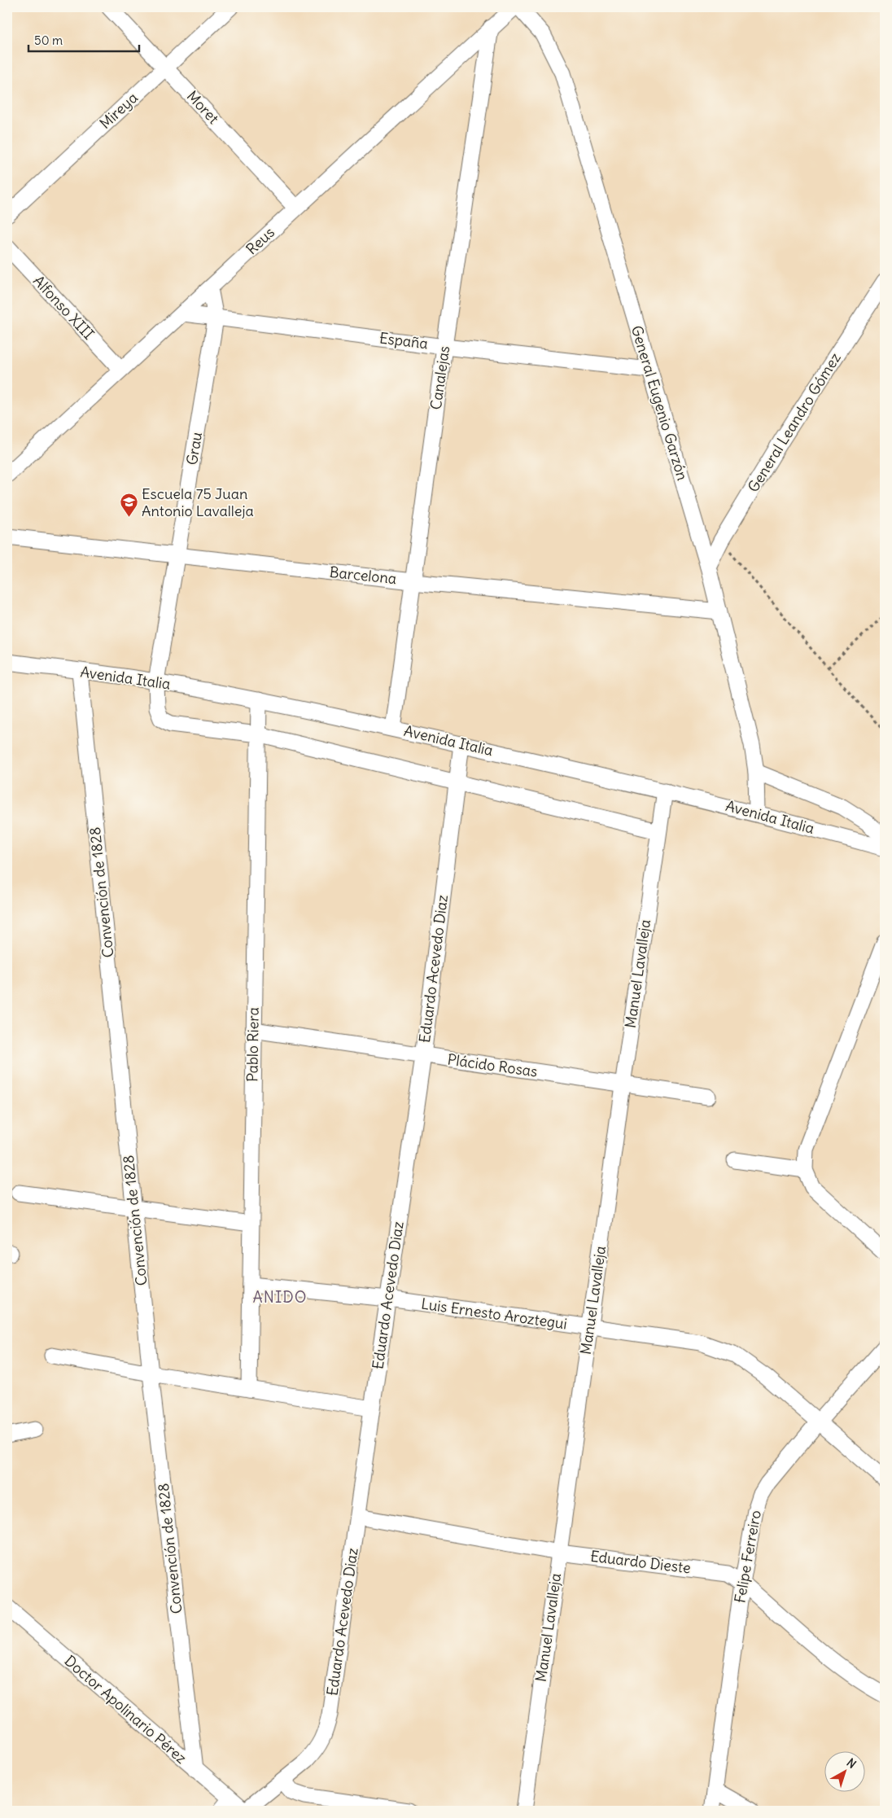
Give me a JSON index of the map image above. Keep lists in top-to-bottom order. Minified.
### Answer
{"streets":{"street":["Moret","Mireya","Reus","Alfonso XIII","España","Canalejas","General Eugenio Garzón","General Leandro Gómez","Grau","Barcelona","Avenida Italia","Convención de 1828","Eduardo Acevedo Diaz","Manuel Lavalleja","Pablo Riera","Plácido Rosas","Luis Ernesto Aroztegui","Felipe Ferreiro","Eduardo Dieste","Doctor Apolinario Pérez"]},"crossings":[["Moret","Mireya"],["Moret","Reus"],["Reus","Alfonso XIII"],["Reus","España"],["Reus","Canalejas"],["Reus","Grau"],["España","Canalejas"],["España","General Eugenio Garzón"],["España","Grau"],["Canalejas","Barcelona"],["Canalejas","Avenida Italia"],["General Eugenio Garzón","General Leandro Gómez"],["General Eugenio Garzón","Barcelona"],["General Eugenio Garzón","Avenida Italia"],["Grau","Barcelona"],["Grau","Avenida Italia"],["Grau","Pablo Riera"],["Avenida Italia","Convención de 1828"],["Avenida Italia","Eduardo Acevedo Diaz"],["Avenida Italia","Manuel Lavalleja"],["Avenida Italia","Pablo Riera"],["Convención de 1828","Doctor Apolinario Pérez"],["Eduardo Acevedo Diaz","Plácido Rosas"],["Eduardo Acevedo Diaz","Luis Ernesto Aroztegui"],["Eduardo Acevedo Diaz","Eduardo Dieste"],["Eduardo Acevedo Diaz","Doctor Apolinario Pérez"],["Manuel Lavalleja","Plácido Rosas"],["Manuel Lavalleja","Luis Ernesto Aroztegui"],["Manuel Lavalleja","Eduardo Dieste"],["Pablo Riera","Plácido Rosas"],["Pablo Riera","Luis Ernesto Aroztegui"],["Luis Ernesto Aroztegui","Felipe Ferreiro"],["Felipe Ferreiro","Eduardo Dieste"]],"districts":["ANIDO"],"places":{"school or university":["Escuela 75 Juan Antonio Lavalleja"]},"scale_bar":"50 m","north":"top right"}
